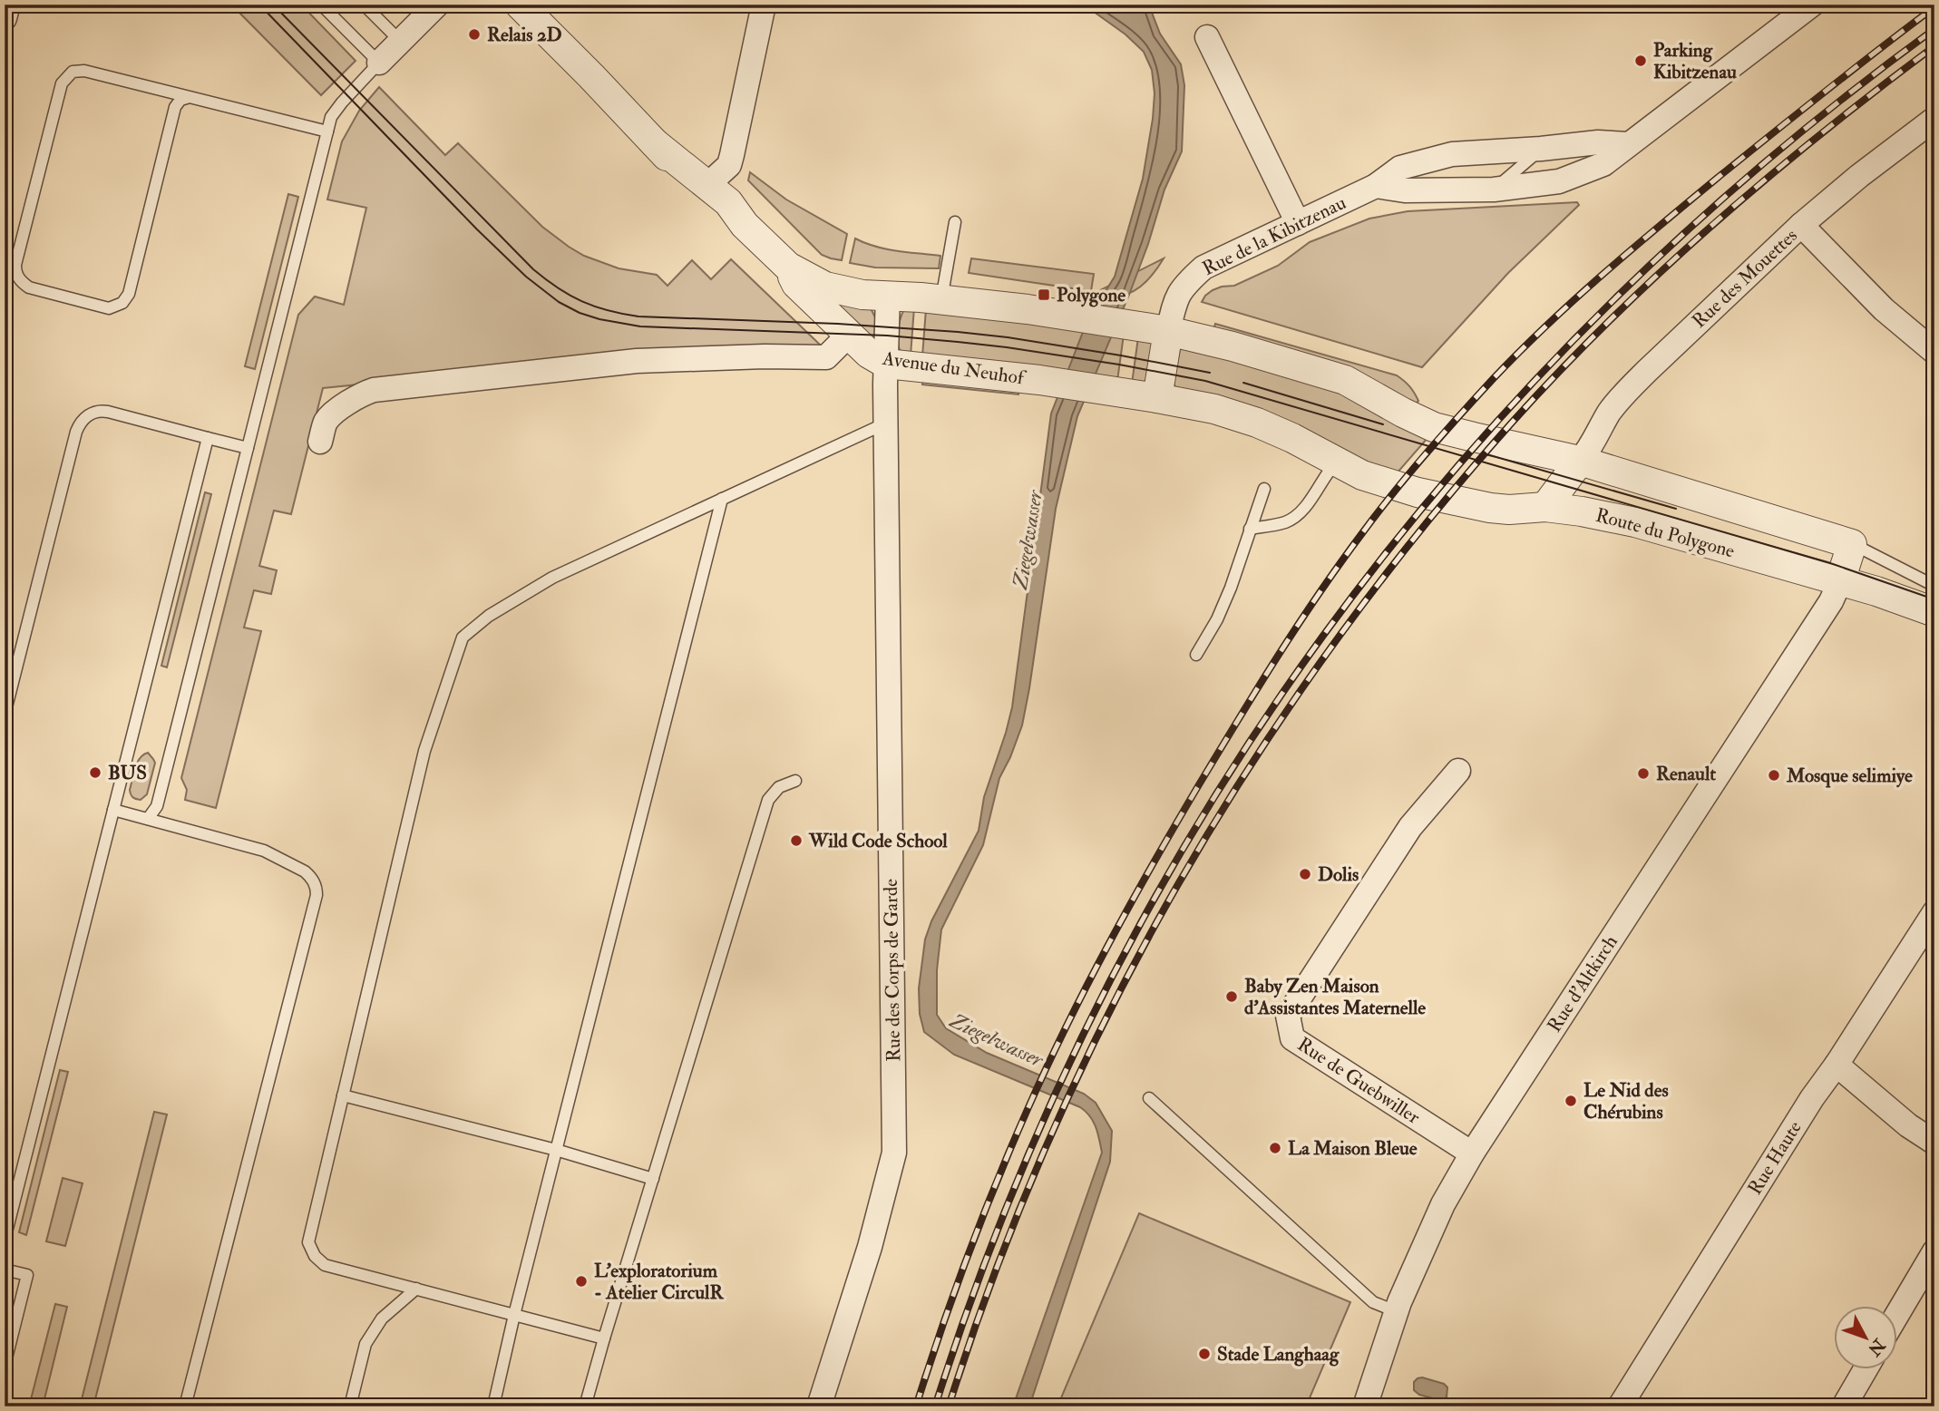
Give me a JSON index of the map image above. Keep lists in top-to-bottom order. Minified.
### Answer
{"streets":{"street":["Rue de la Kibitzenau","Rue des Mouettes","Avenue du Neuhof","Route du Polygone","Rue des Corps de Garde","Rue d'Altkirch","Rue de Guebwiller","Rue Haute"]},"crossings":[["Rue de la Kibitzenau","Avenue du Neuhof"],["Rue des Mouettes","Avenue du Neuhof"],["Avenue du Neuhof","Route du Polygone"],["Avenue du Neuhof","Rue des Corps de Garde"],["Route du Polygone","Rue d'Altkirch"],["Rue d'Altkirch","Rue de Guebwiller"]],"water":["Ziegelwasser"],"places":{"other":["Relais 2D","Parking Kibitzenau","BUS","Renault","Mosque selimiye","Wild Code School","Dolis","Baby Zen Maison d'Assistantes Maternelle","Le Nid des Chérubins","La Maison Bleue","L'exploratorium - Atelier CirculR","Stade Langhaag"],"transit":["Polygone"]},"north":"bottom right"}
